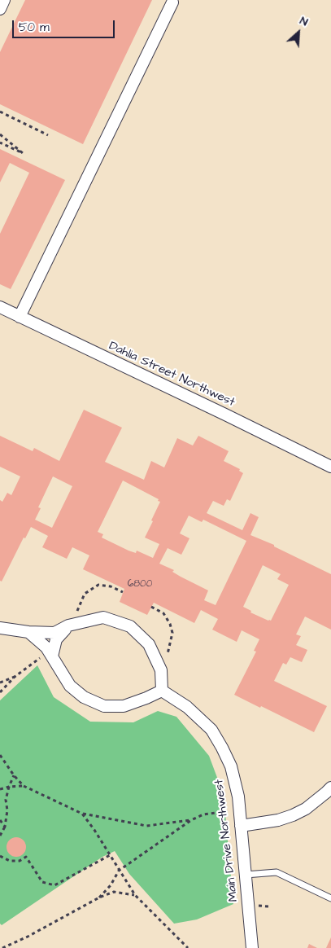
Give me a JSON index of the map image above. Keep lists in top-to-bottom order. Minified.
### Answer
{"streets":{"street":["Dahlia Street Northwest","Main Drive Northwest"]},"house_numbers":["6800"],"scale_bar":"50 m","north":"top right"}
